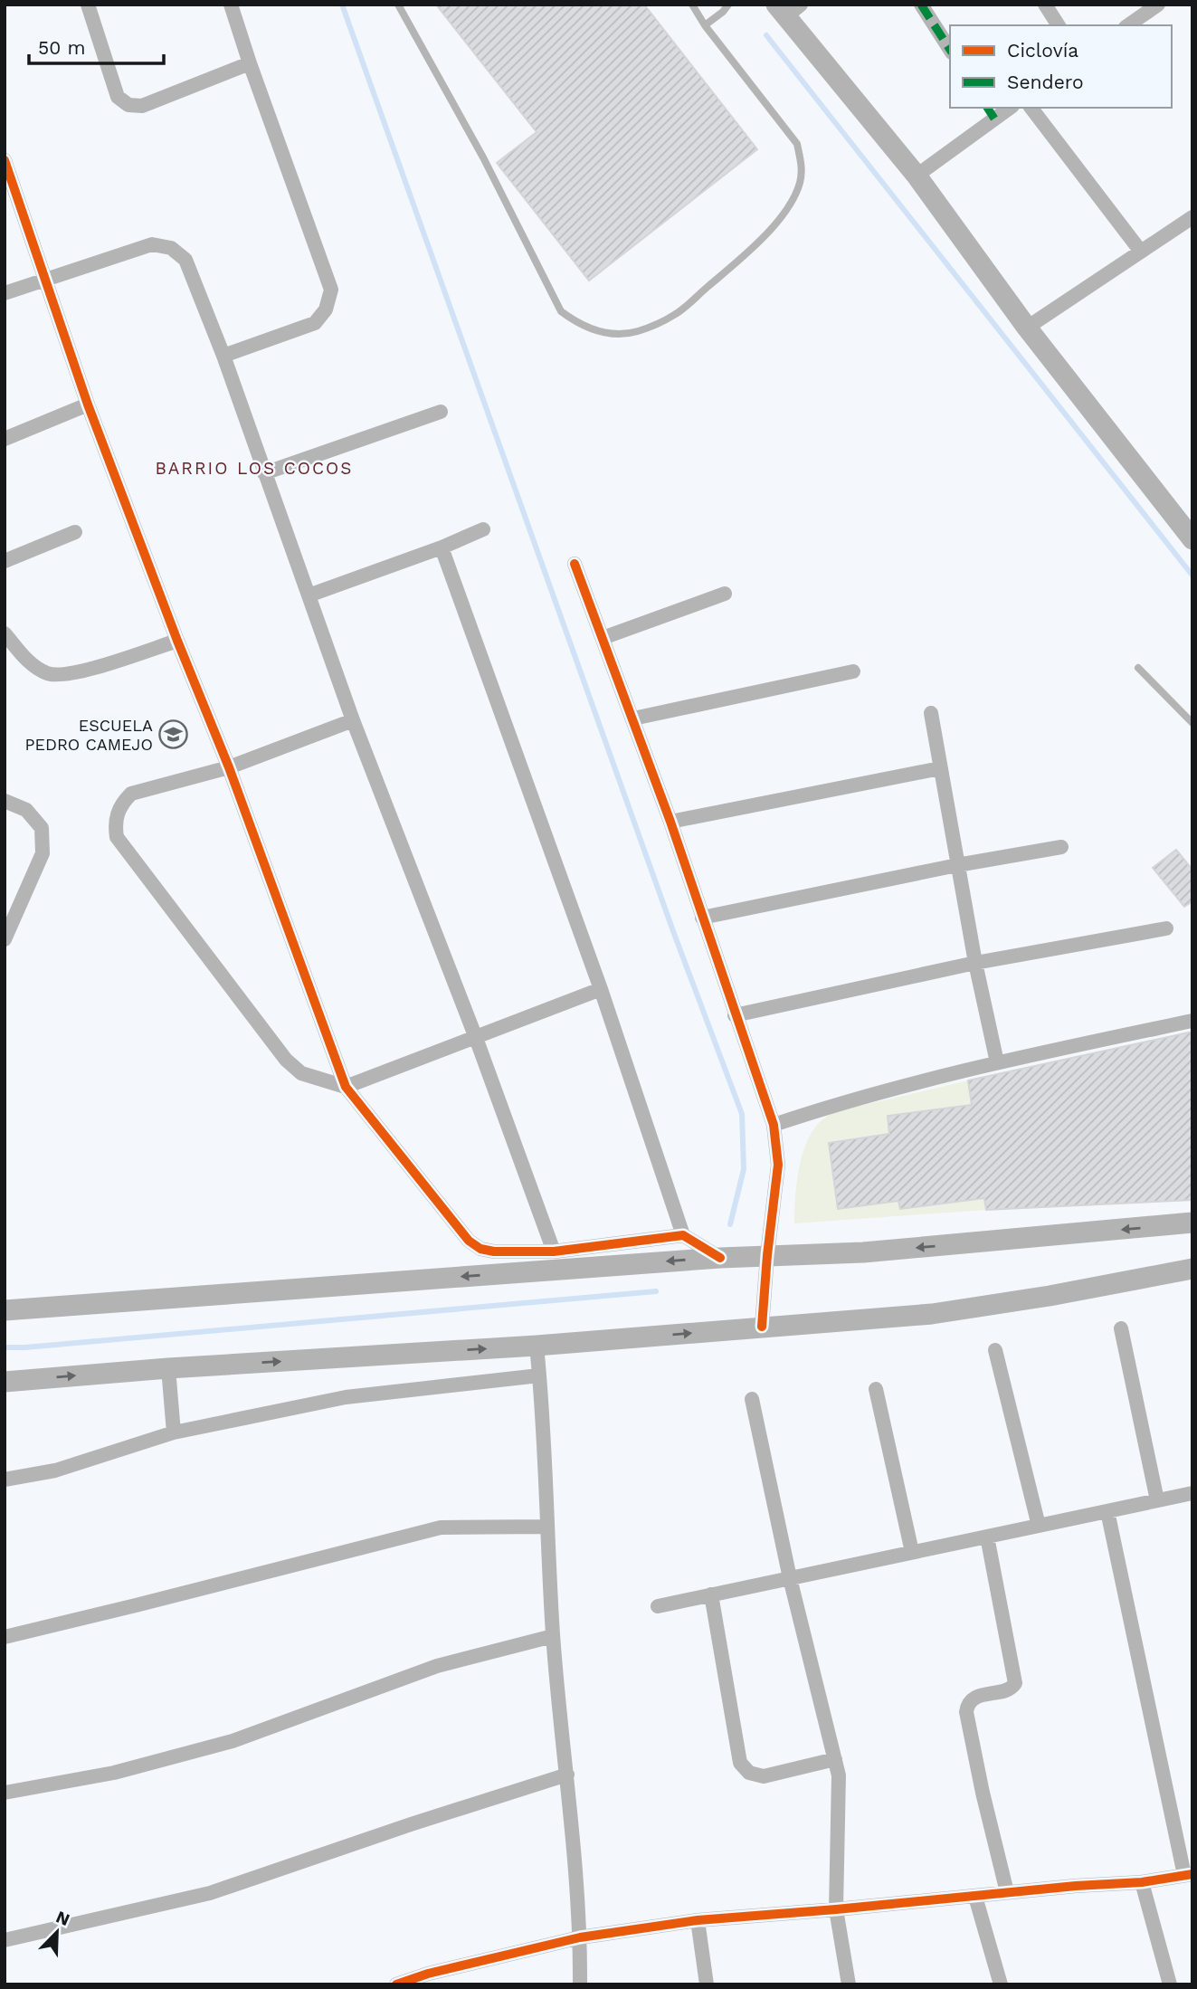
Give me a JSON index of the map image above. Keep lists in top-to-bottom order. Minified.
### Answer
{"districts":["BARRIO LOS COCOS"],"places":{"school or university":["ESCUELA PEDRO CAMEJO"]},"legend":["Ciclovía","Sendero"],"scale_bar":"50 m","north":"top right"}
